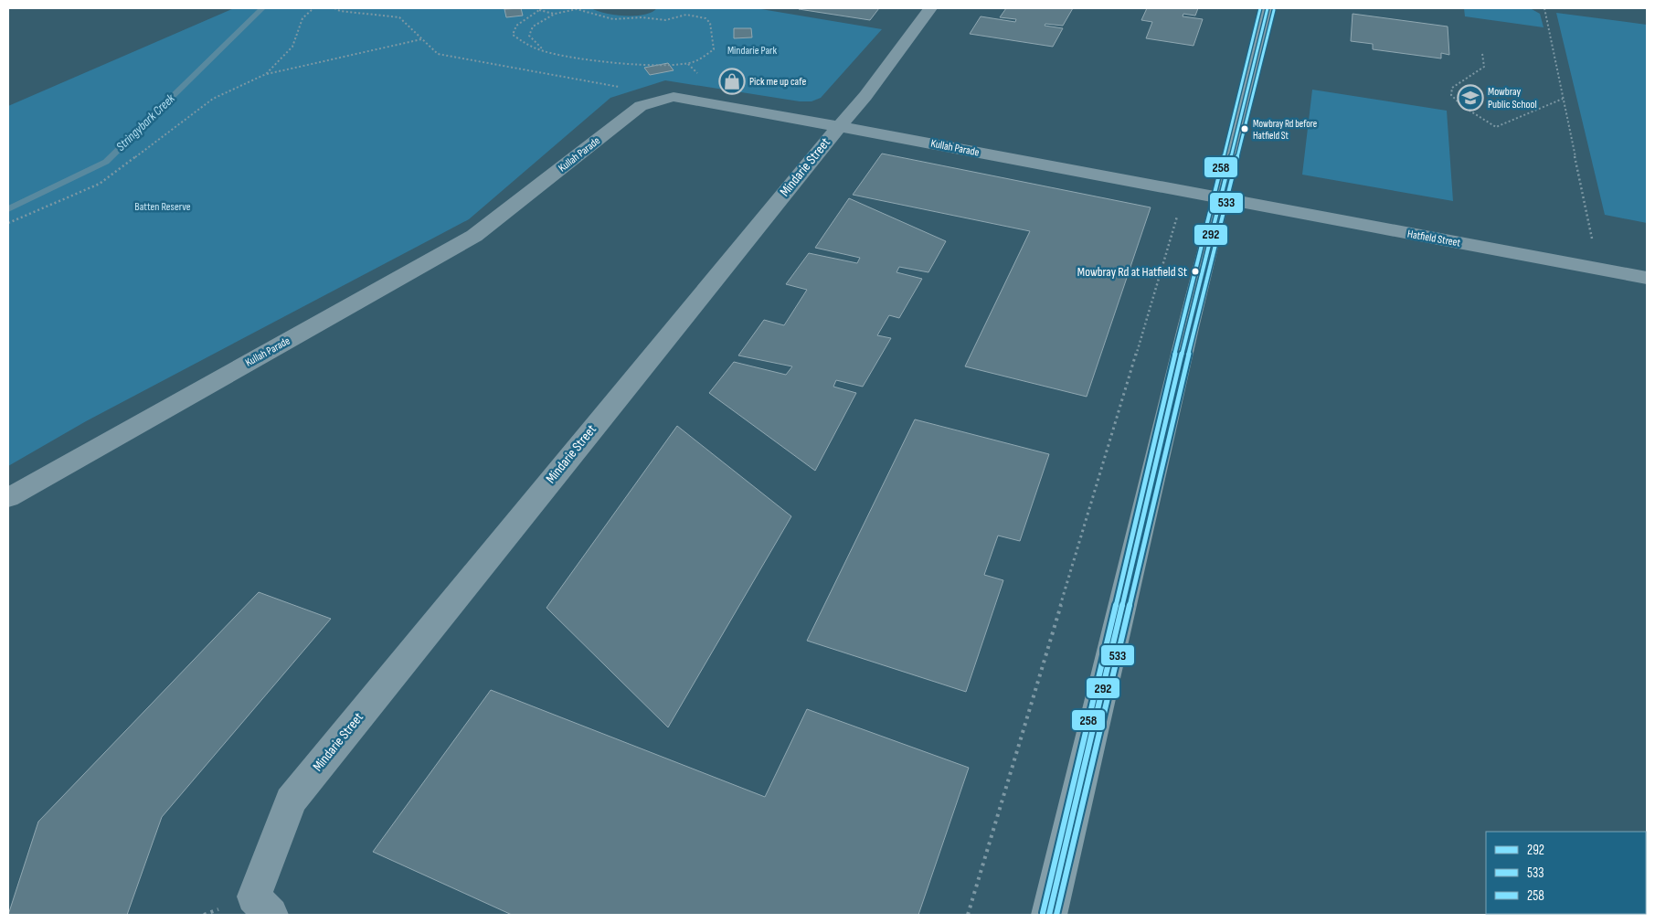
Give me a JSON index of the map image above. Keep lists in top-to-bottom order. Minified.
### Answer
{"streets":{"street":["Kullah Parade","Mindarie Street","Hatfield Street"]},"crossings":[["Kullah Parade","Mindarie Street"],["Kullah Parade","Hatfield Street"]],"water":["Stringybark Creek"],"parks":["Mindarie Park","Batten Reserve"],"places":{"shop":["Pick me up cafe"],"school or university":["Mowbray Public School"],"other":["Mowbray Rd before Hatfield St","Mowbray Rd at Hatfield St"]},"lines":["transit line 292","transit line 258","transit line 533"],"legend":["292","533","258"]}
